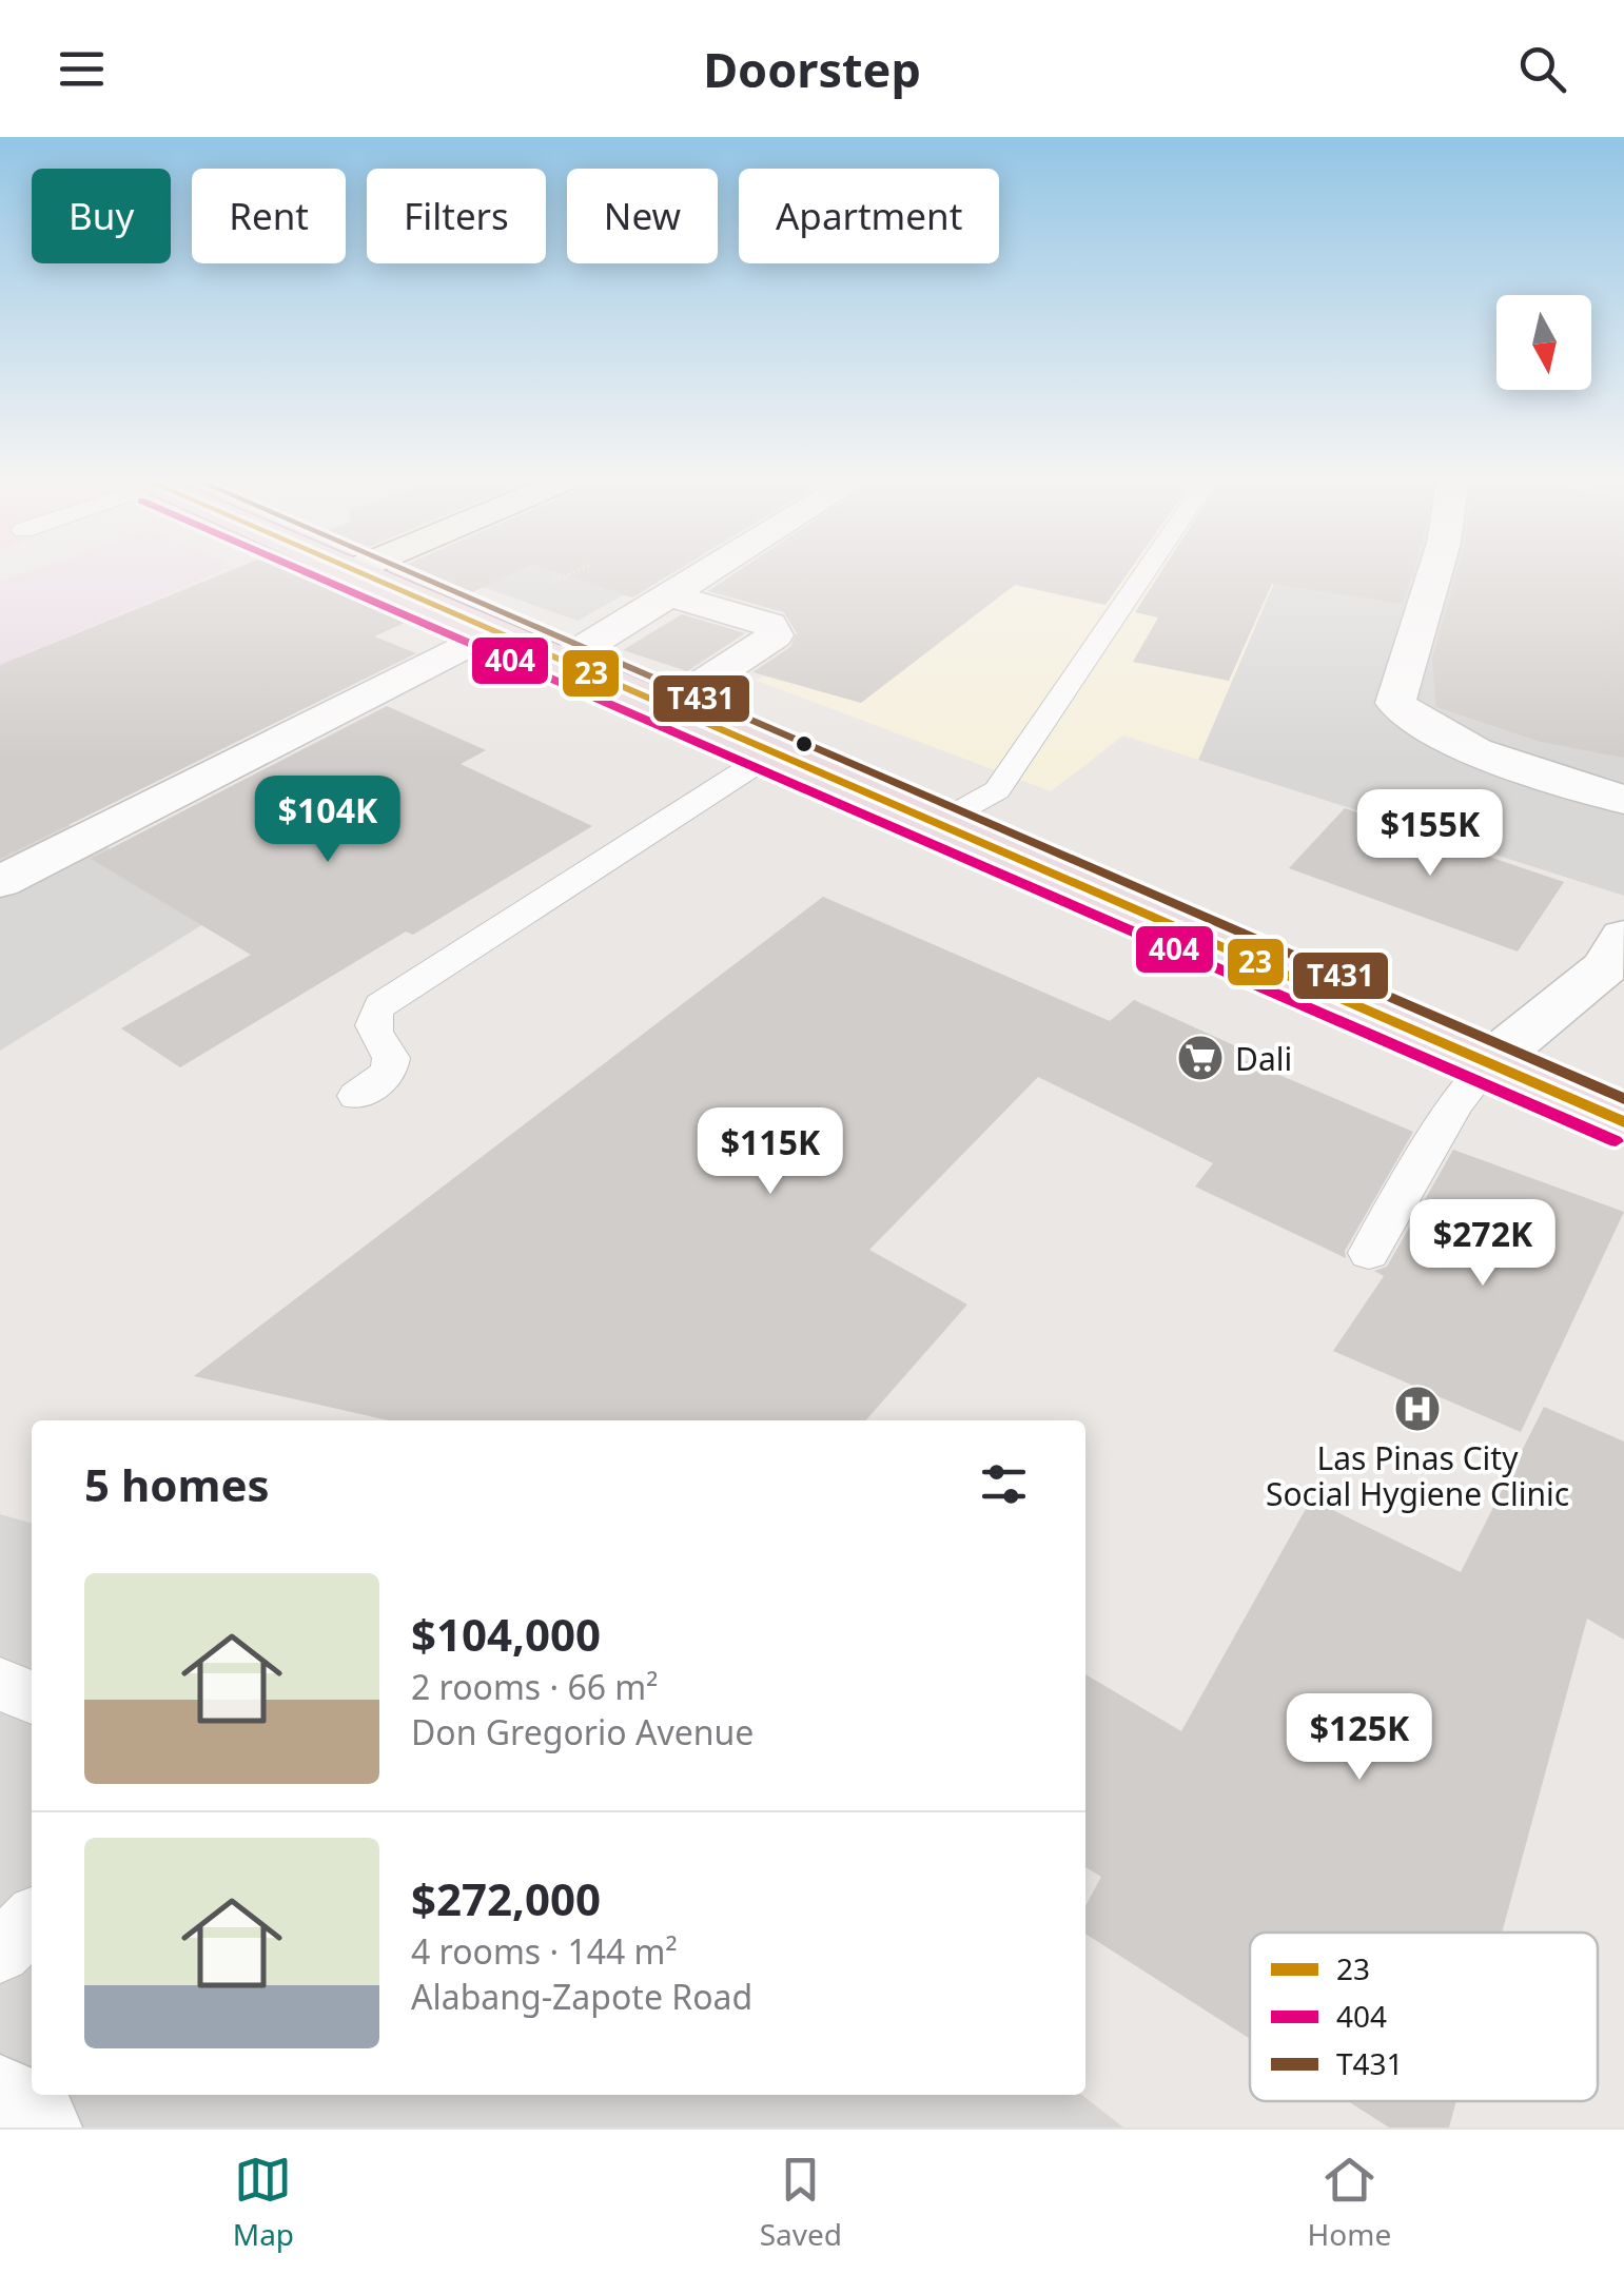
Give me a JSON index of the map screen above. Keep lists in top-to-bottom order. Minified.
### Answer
{"places":{"supermarket":["Dali"],"hospital":["Las Pinas City Social Hygiene Clinic"]},"lines":["transit line 23","transit line 404","transit line T431"],"legend":["23","404","T431"],"north":"bottom","page":{"header":"Doorstep","chip":["Buy","Rent","Filters","New","Apartment"],"price":["$104K","$155K","$115K","$272K","$125K"],"heading":"5 homes","list":[{"name":"$104,000","note":"2 rooms · 66 m² · Don Gregorio Avenue"},{"name":"$272,000","note":"4 rooms · 144 m² · Alabang-Zapote Road"}],"tabs":["Map","Saved","Home"]}}
